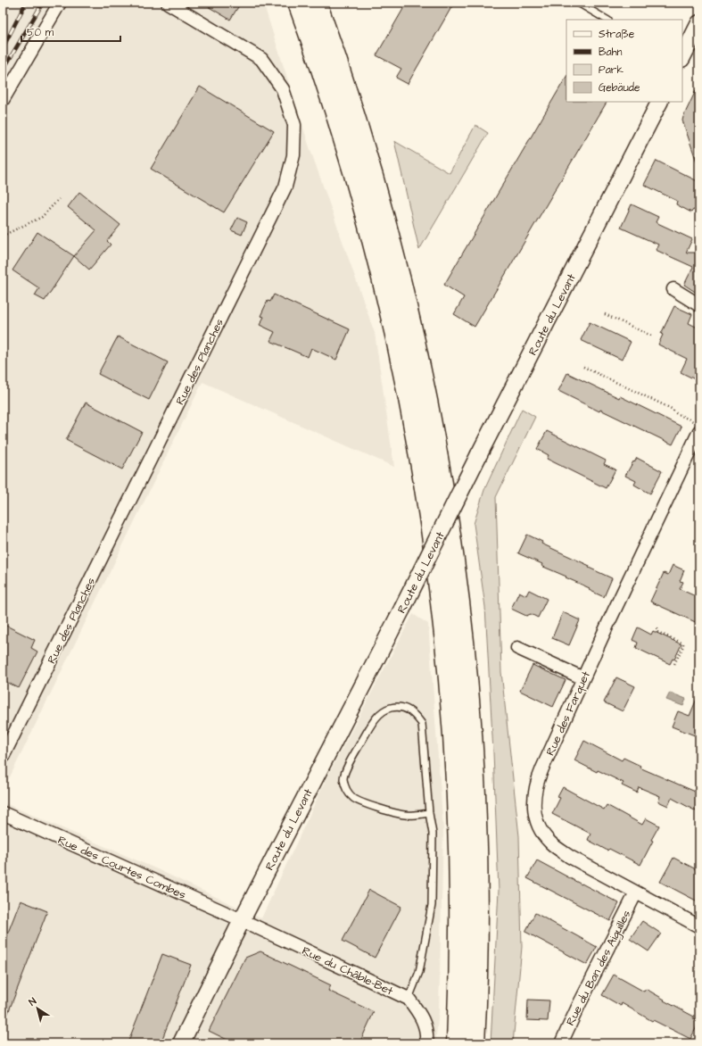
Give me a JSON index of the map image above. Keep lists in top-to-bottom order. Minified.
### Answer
{"streets":{"street":["Route du Levant","Rue des Planches","Rue des Farquet","Rue des Courtes Combes","Rue du Ban des Aiguilles","Rue du Châble-Bet"]},"crossings":[["Route du Levant","Rue des Courtes Combes"],["Route du Levant","Rue du Châble-Bet"],["Rue des Farquet","Rue du Ban des Aiguilles"],["Rue des Courtes Combes","Rue du Châble-Bet"]],"legend":["Straße","Bahn","Park","Gebäude"],"scale_bar":"50 m","north":"top left"}
